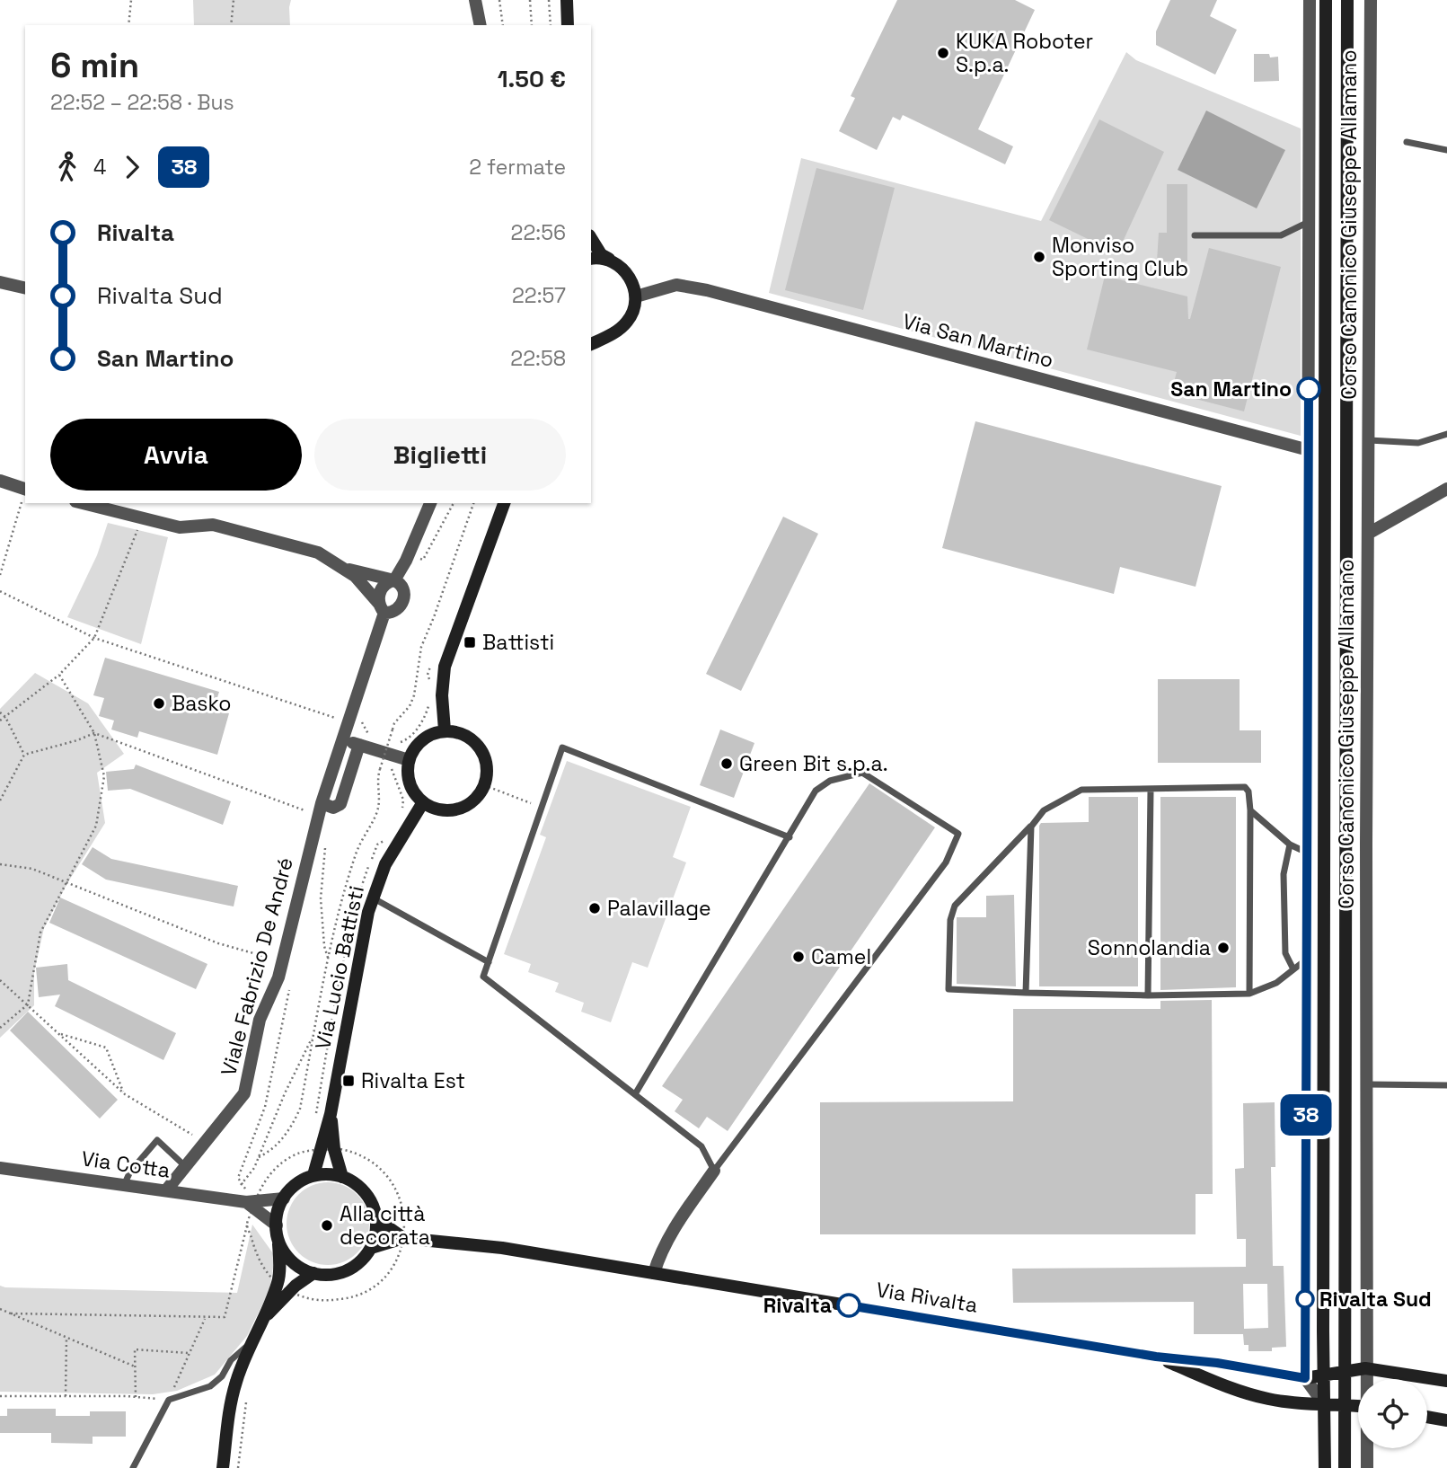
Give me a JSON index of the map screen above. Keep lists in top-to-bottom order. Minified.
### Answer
{"streets":{"street":["Corso Canonico Giuseppe Allamano","Via San Martino","Viale Fabrizio De André","Via Lucio Battisti","Via Cotta","Via Rivalta"]},"crossings":[["Corso Canonico Giuseppe Allamano","Via San Martino"],["Corso Canonico Giuseppe Allamano","Via Rivalta"],["Viale Fabrizio De André","Via Cotta"],["Via Lucio Battisti","Via Cotta"],["Via Lucio Battisti","Via Rivalta"],["Via Cotta","Via Rivalta"]],"places":{"other":["KUKA Roboter S.p.a.","Monviso Sporting Club","San Martino","Basko","Green Bit s.p.a.","Palavillage","Sonnolandia","Camel","Alla città decorata","Rivalta Sud","Rivalta"],"transit":["Battisti","Rivalta Est"]},"lines":["bus line 38"],"page":{"on_map":"38","heading":["6 min","22:52 – 22:58 · Bus","1.50 €"],"legs":["4","38","2 fermate"],"list":[{"name":"Rivalta","value":"22:56"},{"name":"Rivalta Sud","value":"22:57"},{"name":"San Martino","value":"22:58"}],"buttons":["Avvia","Biglietti"]}}
